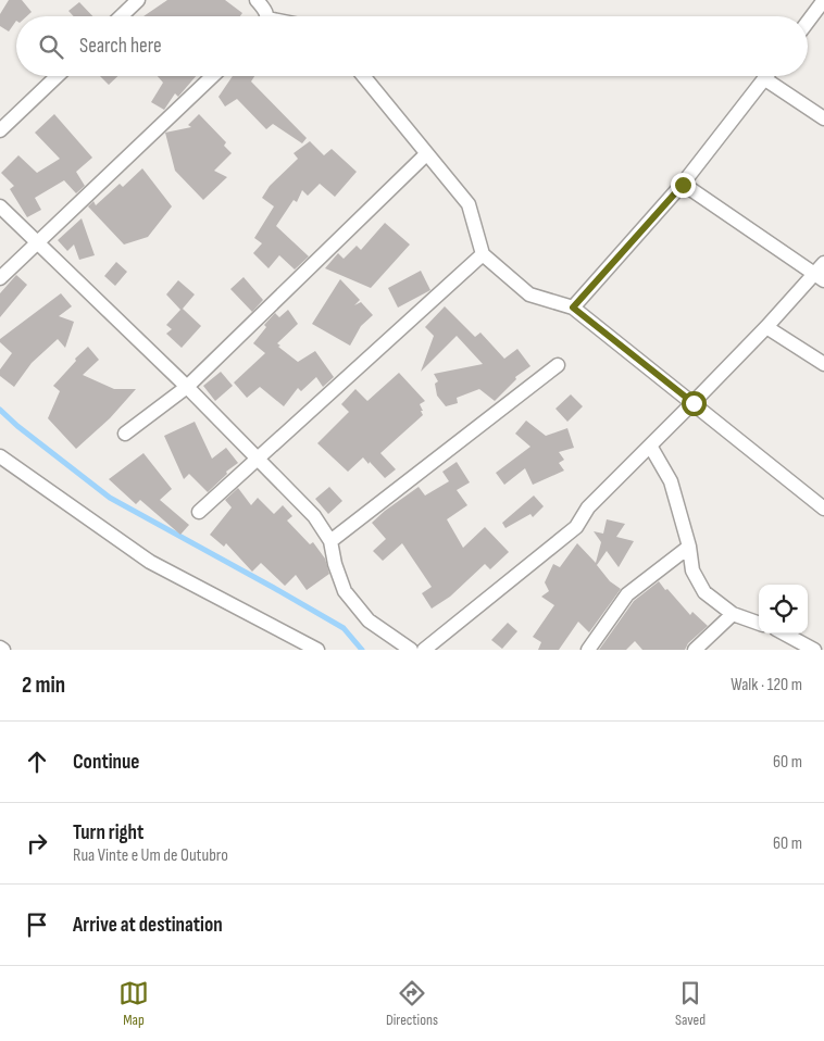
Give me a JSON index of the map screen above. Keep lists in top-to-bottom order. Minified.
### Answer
{"page":{"search":"Search here","heading":["2 min","Walk · 120 m"],"list":[["Continue","60 m"],["Turn right","Rua Vinte e Um de Outubro","60 m"],"Arrive at destination"],"nav":["Map","Directions","Saved"]}}
